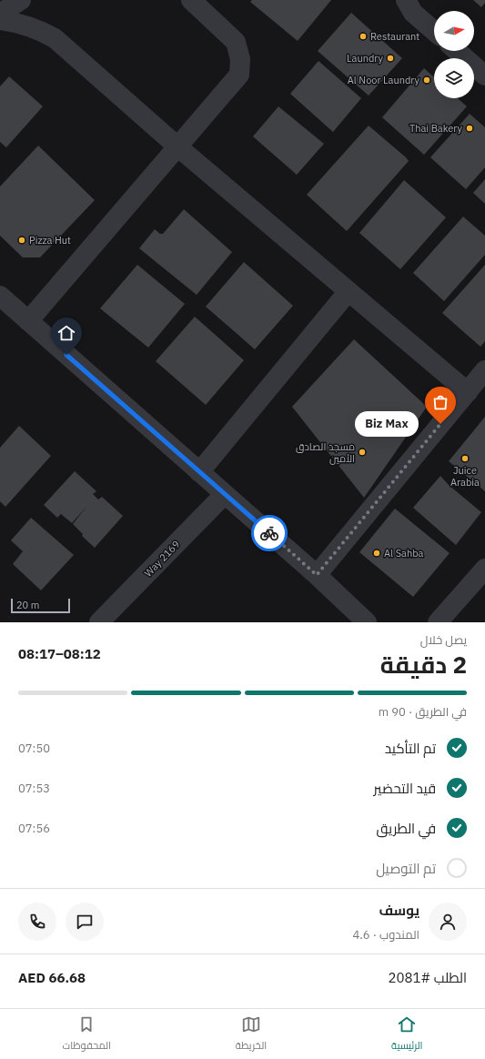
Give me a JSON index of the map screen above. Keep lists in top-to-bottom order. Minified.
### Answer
{"streets":{"street":["Way 2169"]},"places":["Restaurant","Laundry","Al Noor Laundry","Thai Bakery","Pizza Hut","Biz Max","مسجد الصادق الأمين","Juice Arabia","Al Sahba"],"scale_bar":"20 m","north":"right","page":{"bubble":"Biz Max","scale":"20 m","heading":["2 دقيقة","يصل خلال","08:12–08:17"],"panel":["يوسف","المندوب · 4.6","الطلب #2081","AED 66.68"],"bar":"في الطريق · 90 m","list":[["تم التأكيد","07:50"],["قيد التحضير","07:53"],["في الطريق","07:56"],"تم التوصيل"],"tabs":["الرئيسية","الخريطة","المحفوظات"]}}
